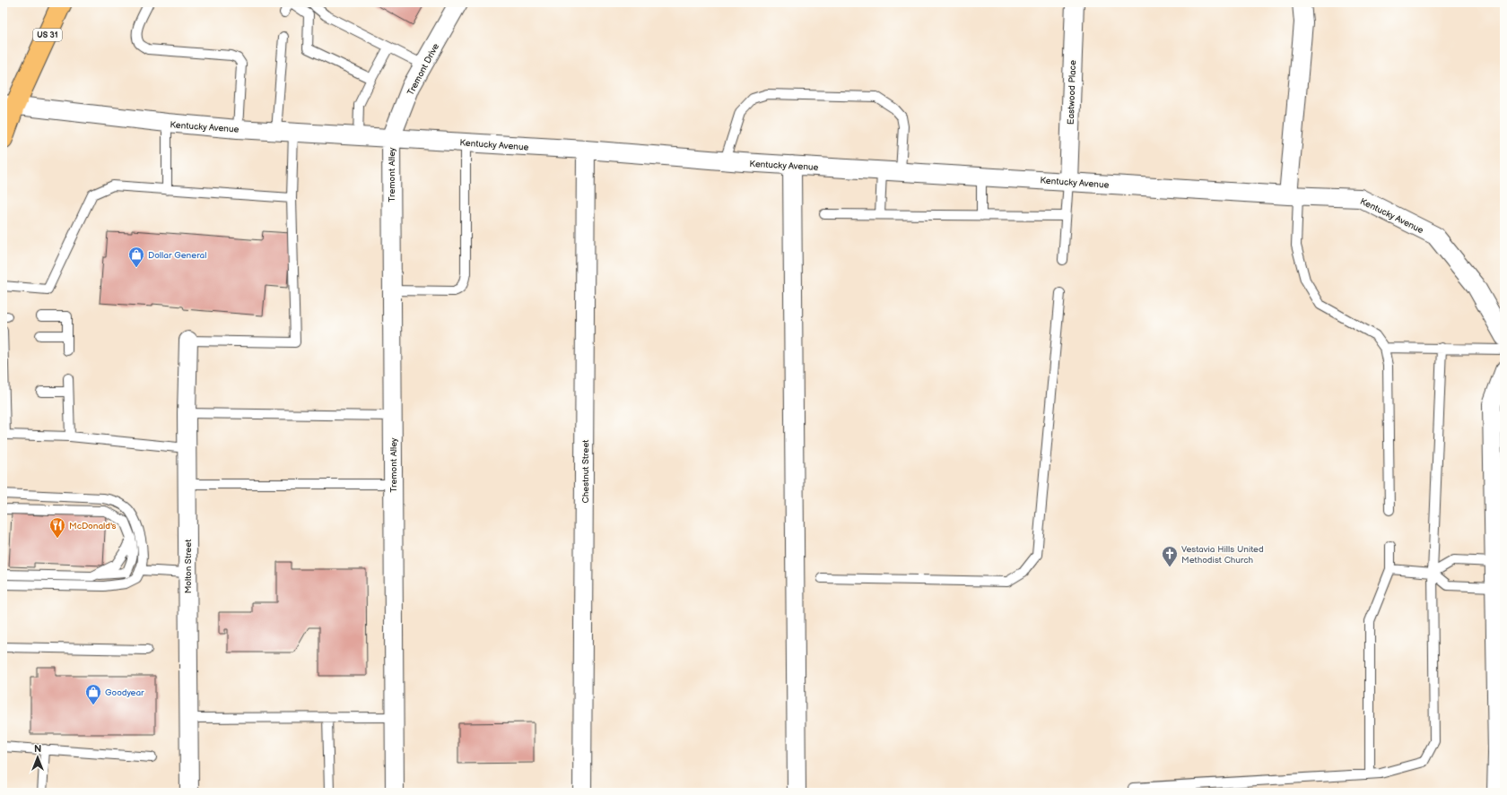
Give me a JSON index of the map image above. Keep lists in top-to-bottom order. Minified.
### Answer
{"streets":{"main road":["US 31"],"street":["Tremont Drive","Eastwood Place","Kentucky Avenue","Tremont Alley","Chestnut Street","Molton Street"]},"crossings":[["US 31","Kentucky Avenue"],["Tremont Drive","Kentucky Avenue"],["Tremont Drive","Tremont Alley"],["Eastwood Place","Kentucky Avenue"],["Kentucky Avenue","Tremont Alley"],["Kentucky Avenue","Chestnut Street"]],"places":{"shop":["Dollar General","Goodyear"],"restaurant":["McDonald's"],"church":["Vestavia Hills United Methodist Church"]},"north":"top"}
